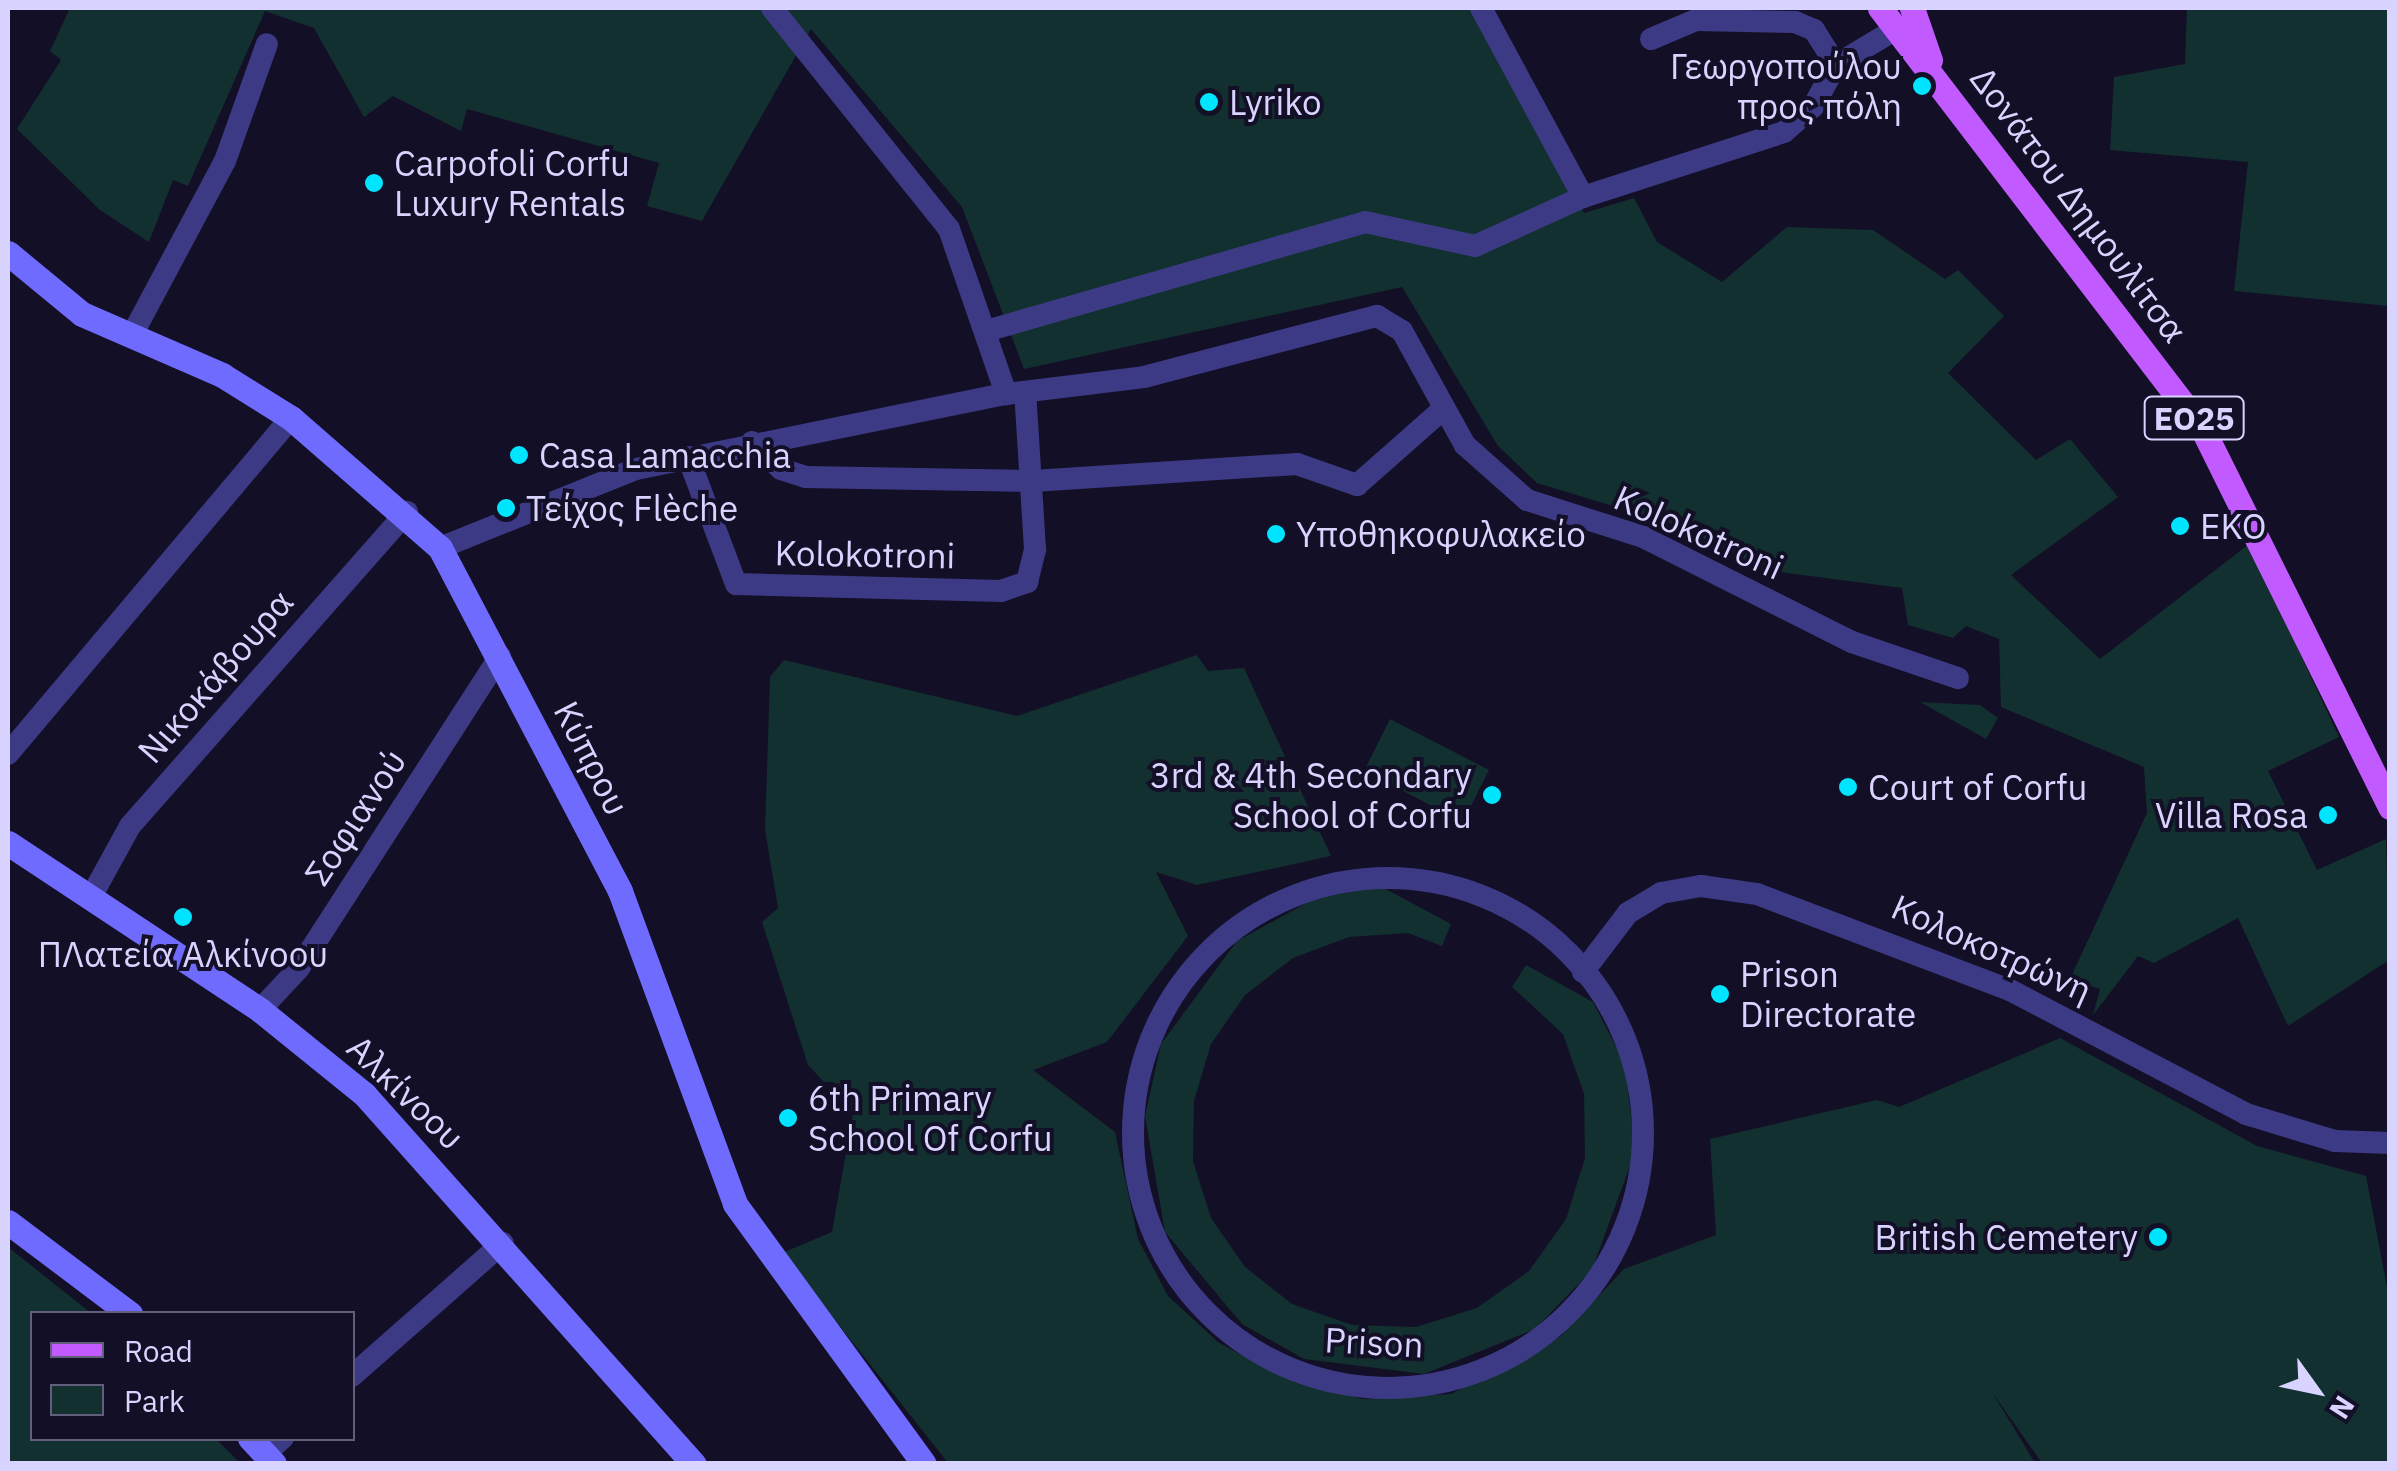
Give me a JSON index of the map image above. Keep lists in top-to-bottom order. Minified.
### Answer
{"streets":{"main road":["Δονάτου Δημουλίτσα","ΕΟ25"],"street":["Kolokotroni","Νικοκάβουρα","Κύπρου","Σοφιανού","Κολοκοτρώνη","Αλκίνοου","Prison"]},"crossings":[["Δονάτου Δημουλίτσα","ΕΟ25"],["Kolokotroni","Κύπρου"],["Νικοκάβουρα","Κύπρου"],["Νικοκάβουρα","Αλκίνοου"],["Κύπρου","Σοφιανού"],["Σοφιανού","Αλκίνοου"],["Κολοκοτρώνη","Prison"]],"places":["Γεωργοπούλου προς πόλη","Lyriko","Carpofoli Corfu Luxury Rentals","Casa Lamacchia","Τείχος Flèche","EKO","Υποθηκοφυλακείο","Court of Corfu","3rd & 4th Secondary School of Corfu","Villa Rosa","ΠΛατεία Αλκίνοου","Prison Directorate","6th Primary School Of Corfu","British Cemetery"],"legend":["Road","Park"],"north":"bottom right"}
